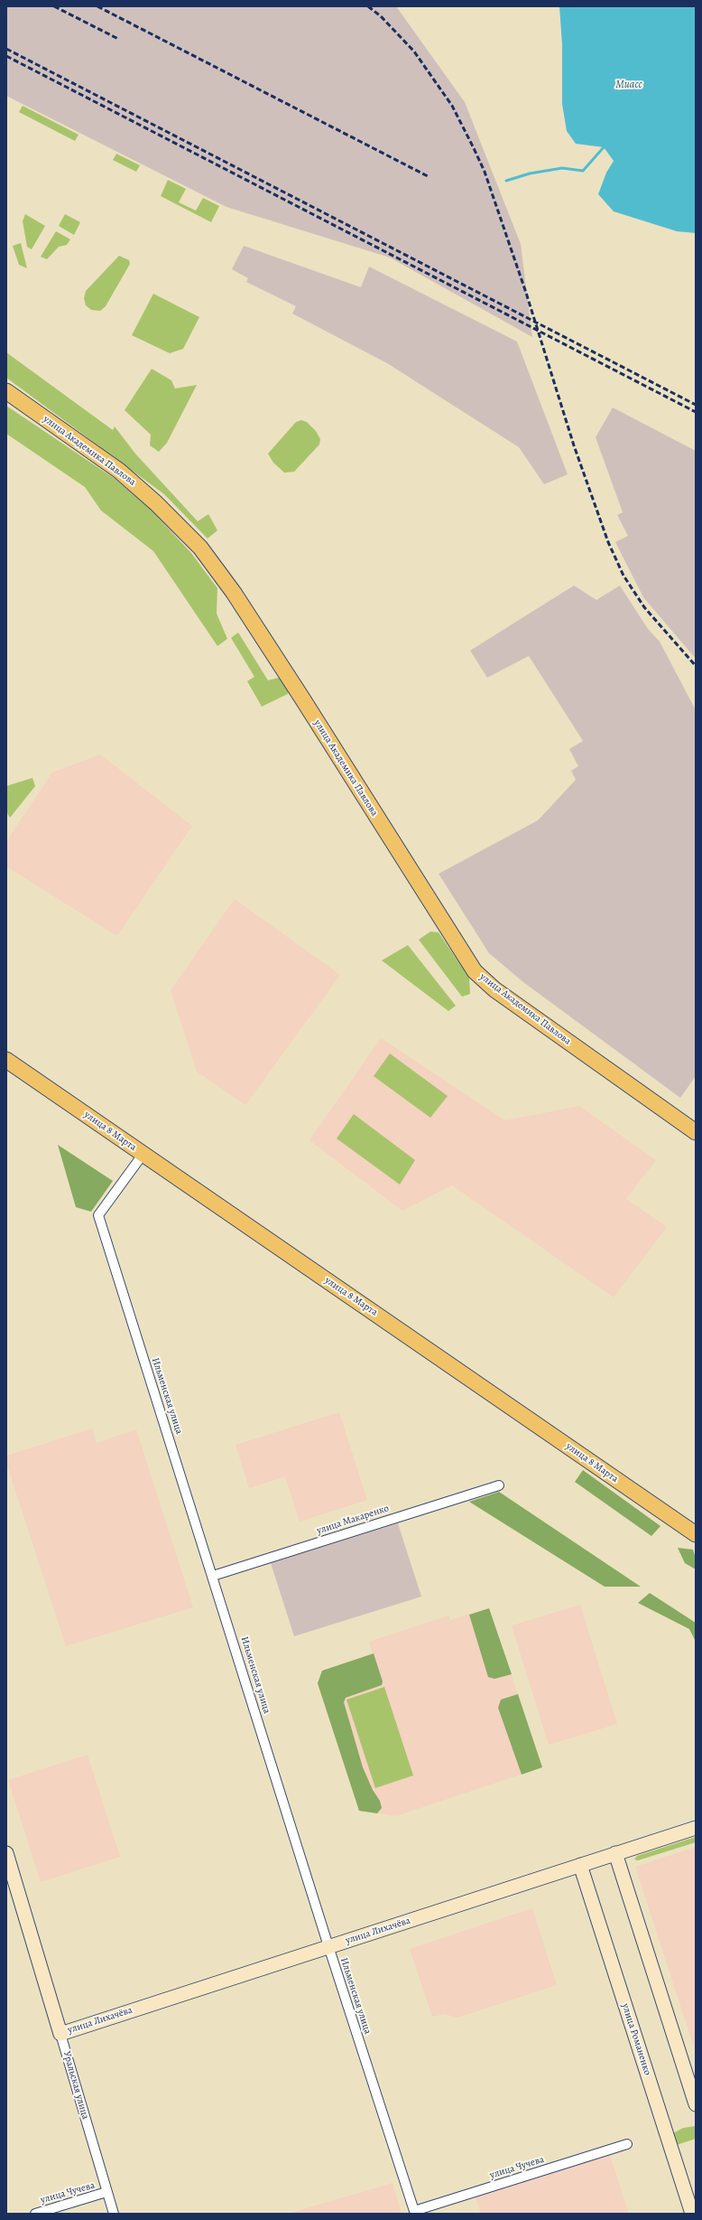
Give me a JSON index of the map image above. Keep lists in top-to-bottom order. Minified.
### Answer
{"streets":{"main road":["улица Академика Павлова","улица 8 Марта","улица Лихачёва","улица Романенко","Уральская улица"],"street":["Ильменская улица","улица Макаренко","улица Чучева"]},"crossings":[["улица 8 Марта","Ильменская улица"],["Ильменская улица","улица Макаренко"],["Ильменская улица","улица Лихачёва"],["Ильменская улица","улица Чучева"],["улица Лихачёва","улица Романенко"],["улица Лихачёва","Уральская улица"],["Уральская улица","улица Чучева"]],"water":["Миасс"]}
